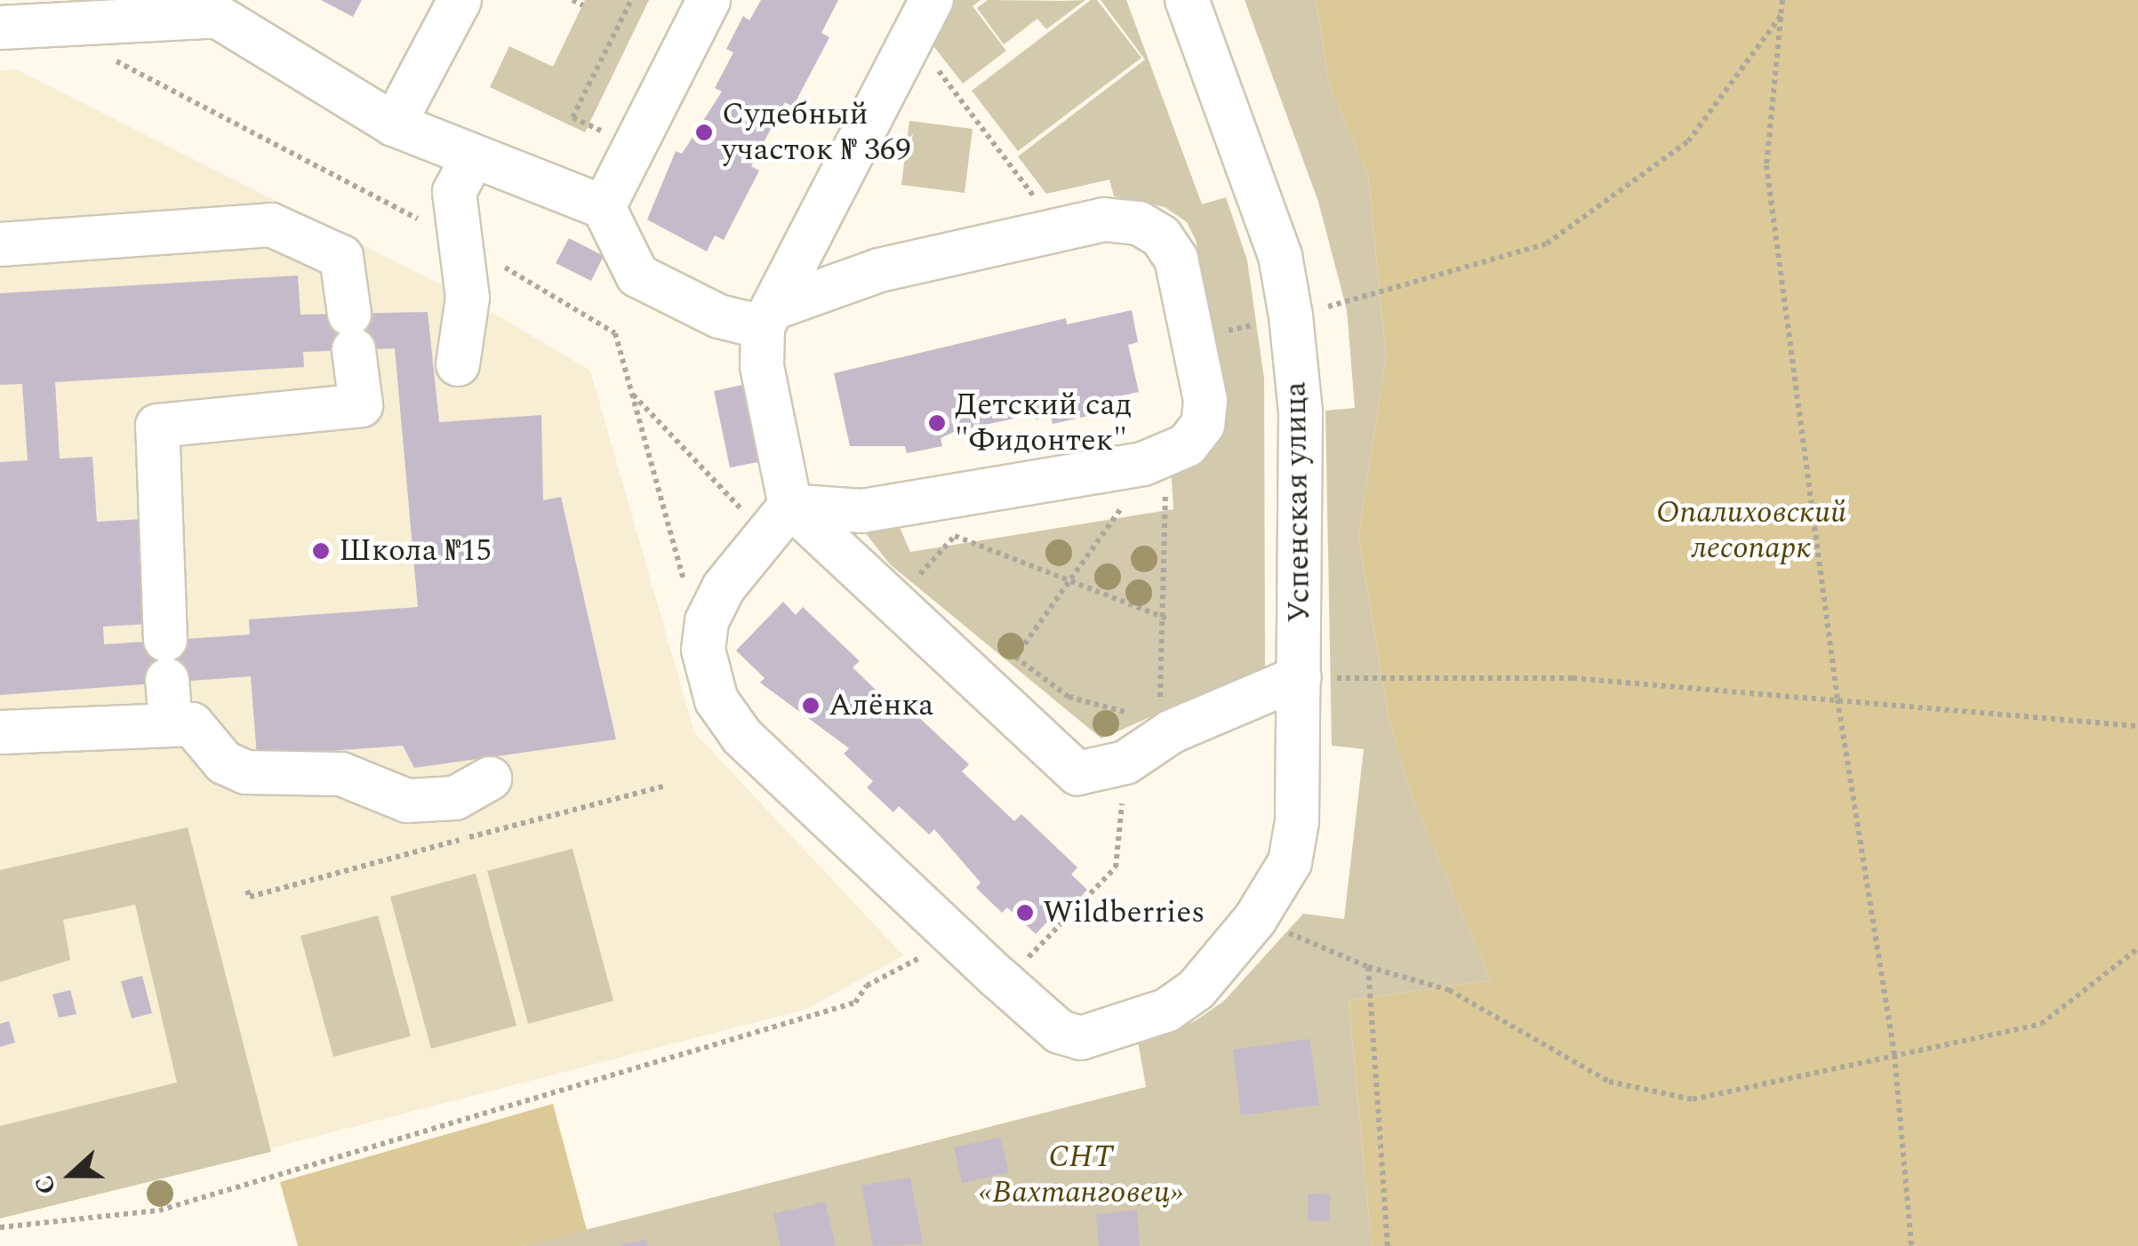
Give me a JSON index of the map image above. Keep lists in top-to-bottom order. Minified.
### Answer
{"streets":{"street":["Успенская улица"]},"parks":["Опалиховский лесопарк","СНТ «Вахтанговец»"],"places":["Судебный участок № 369","Детский сад \"Фидонтек\"","Школа №15","Алёнка","Wildberries"],"north":"left"}
